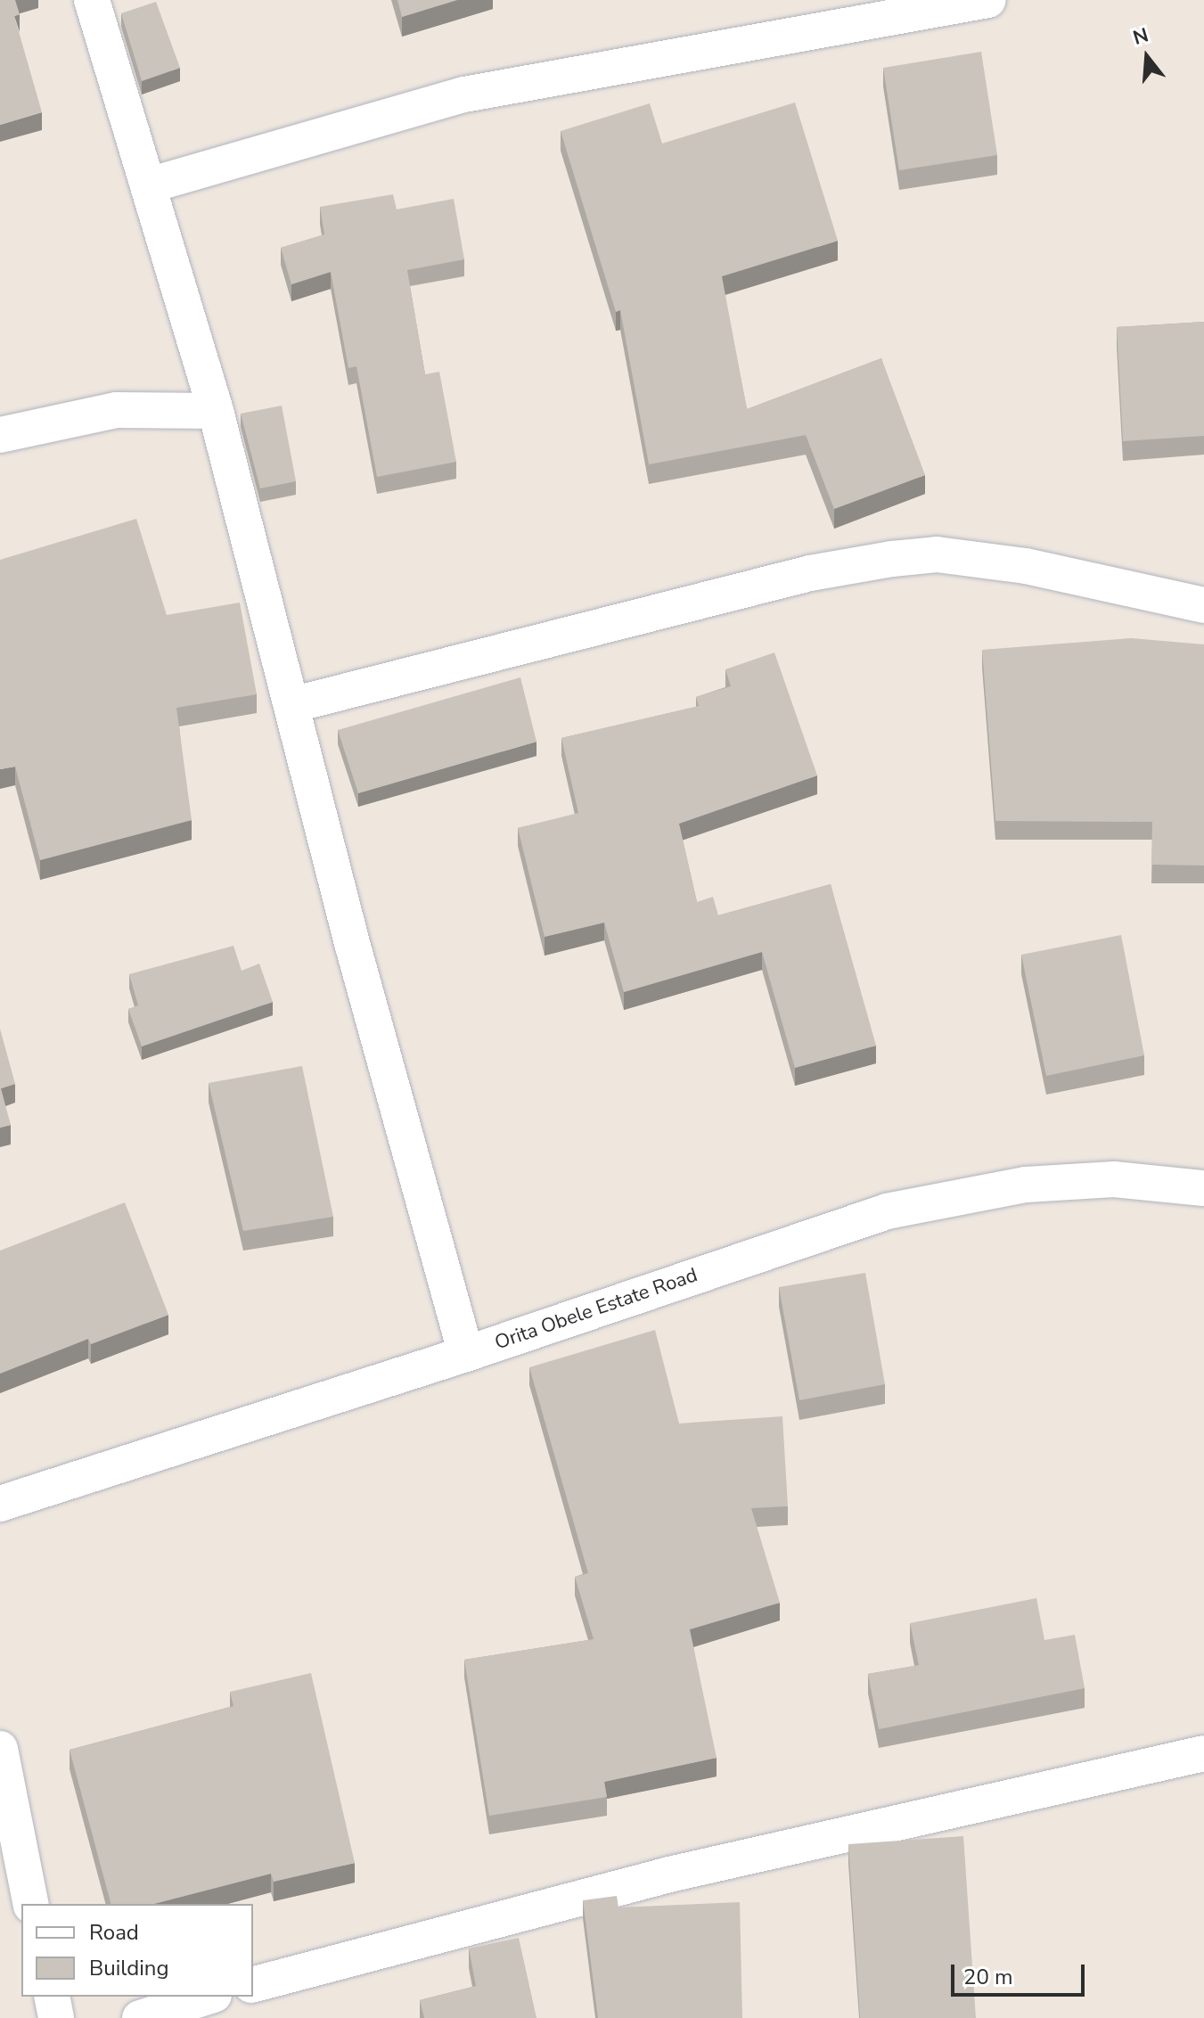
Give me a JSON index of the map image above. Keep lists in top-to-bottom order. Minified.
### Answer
{"streets":{"street":["Orita Obele Estate Road"]},"legend":["Road","Building"],"scale_bar":"20 m","north":"top"}
